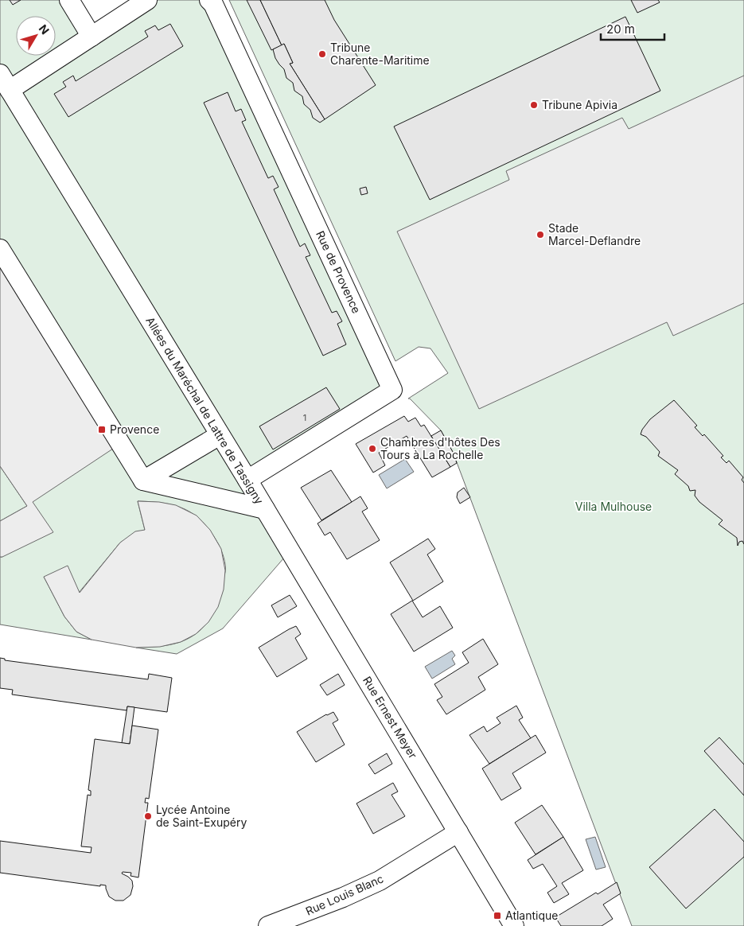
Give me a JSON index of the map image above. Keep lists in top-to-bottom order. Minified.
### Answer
{"streets":{"street":["Rue de Provence","Allées du Maréchal de Lattre de Tassigny","Rue Ernest Meyer","Rue Louis Blanc"]},"crossings":[["Rue de Provence","Allées du Maréchal de Lattre de Tassigny"],["Allées du Maréchal de Lattre de Tassigny","Rue Ernest Meyer"],["Rue Ernest Meyer","Rue Louis Blanc"]],"parks":["Villa Mulhouse"],"places":{"other":["Tribune Charente-Maritime","Tribune Apivia","Stade Marcel-Deflandre","Chambres d'hôtes Des Tours à La Rochelle","Lycée Antoine de Saint-Exupéry"],"transit":["Provence","Atlantique"]},"house_numbers":["1"],"scale_bar":"20 m","north":"top right"}
